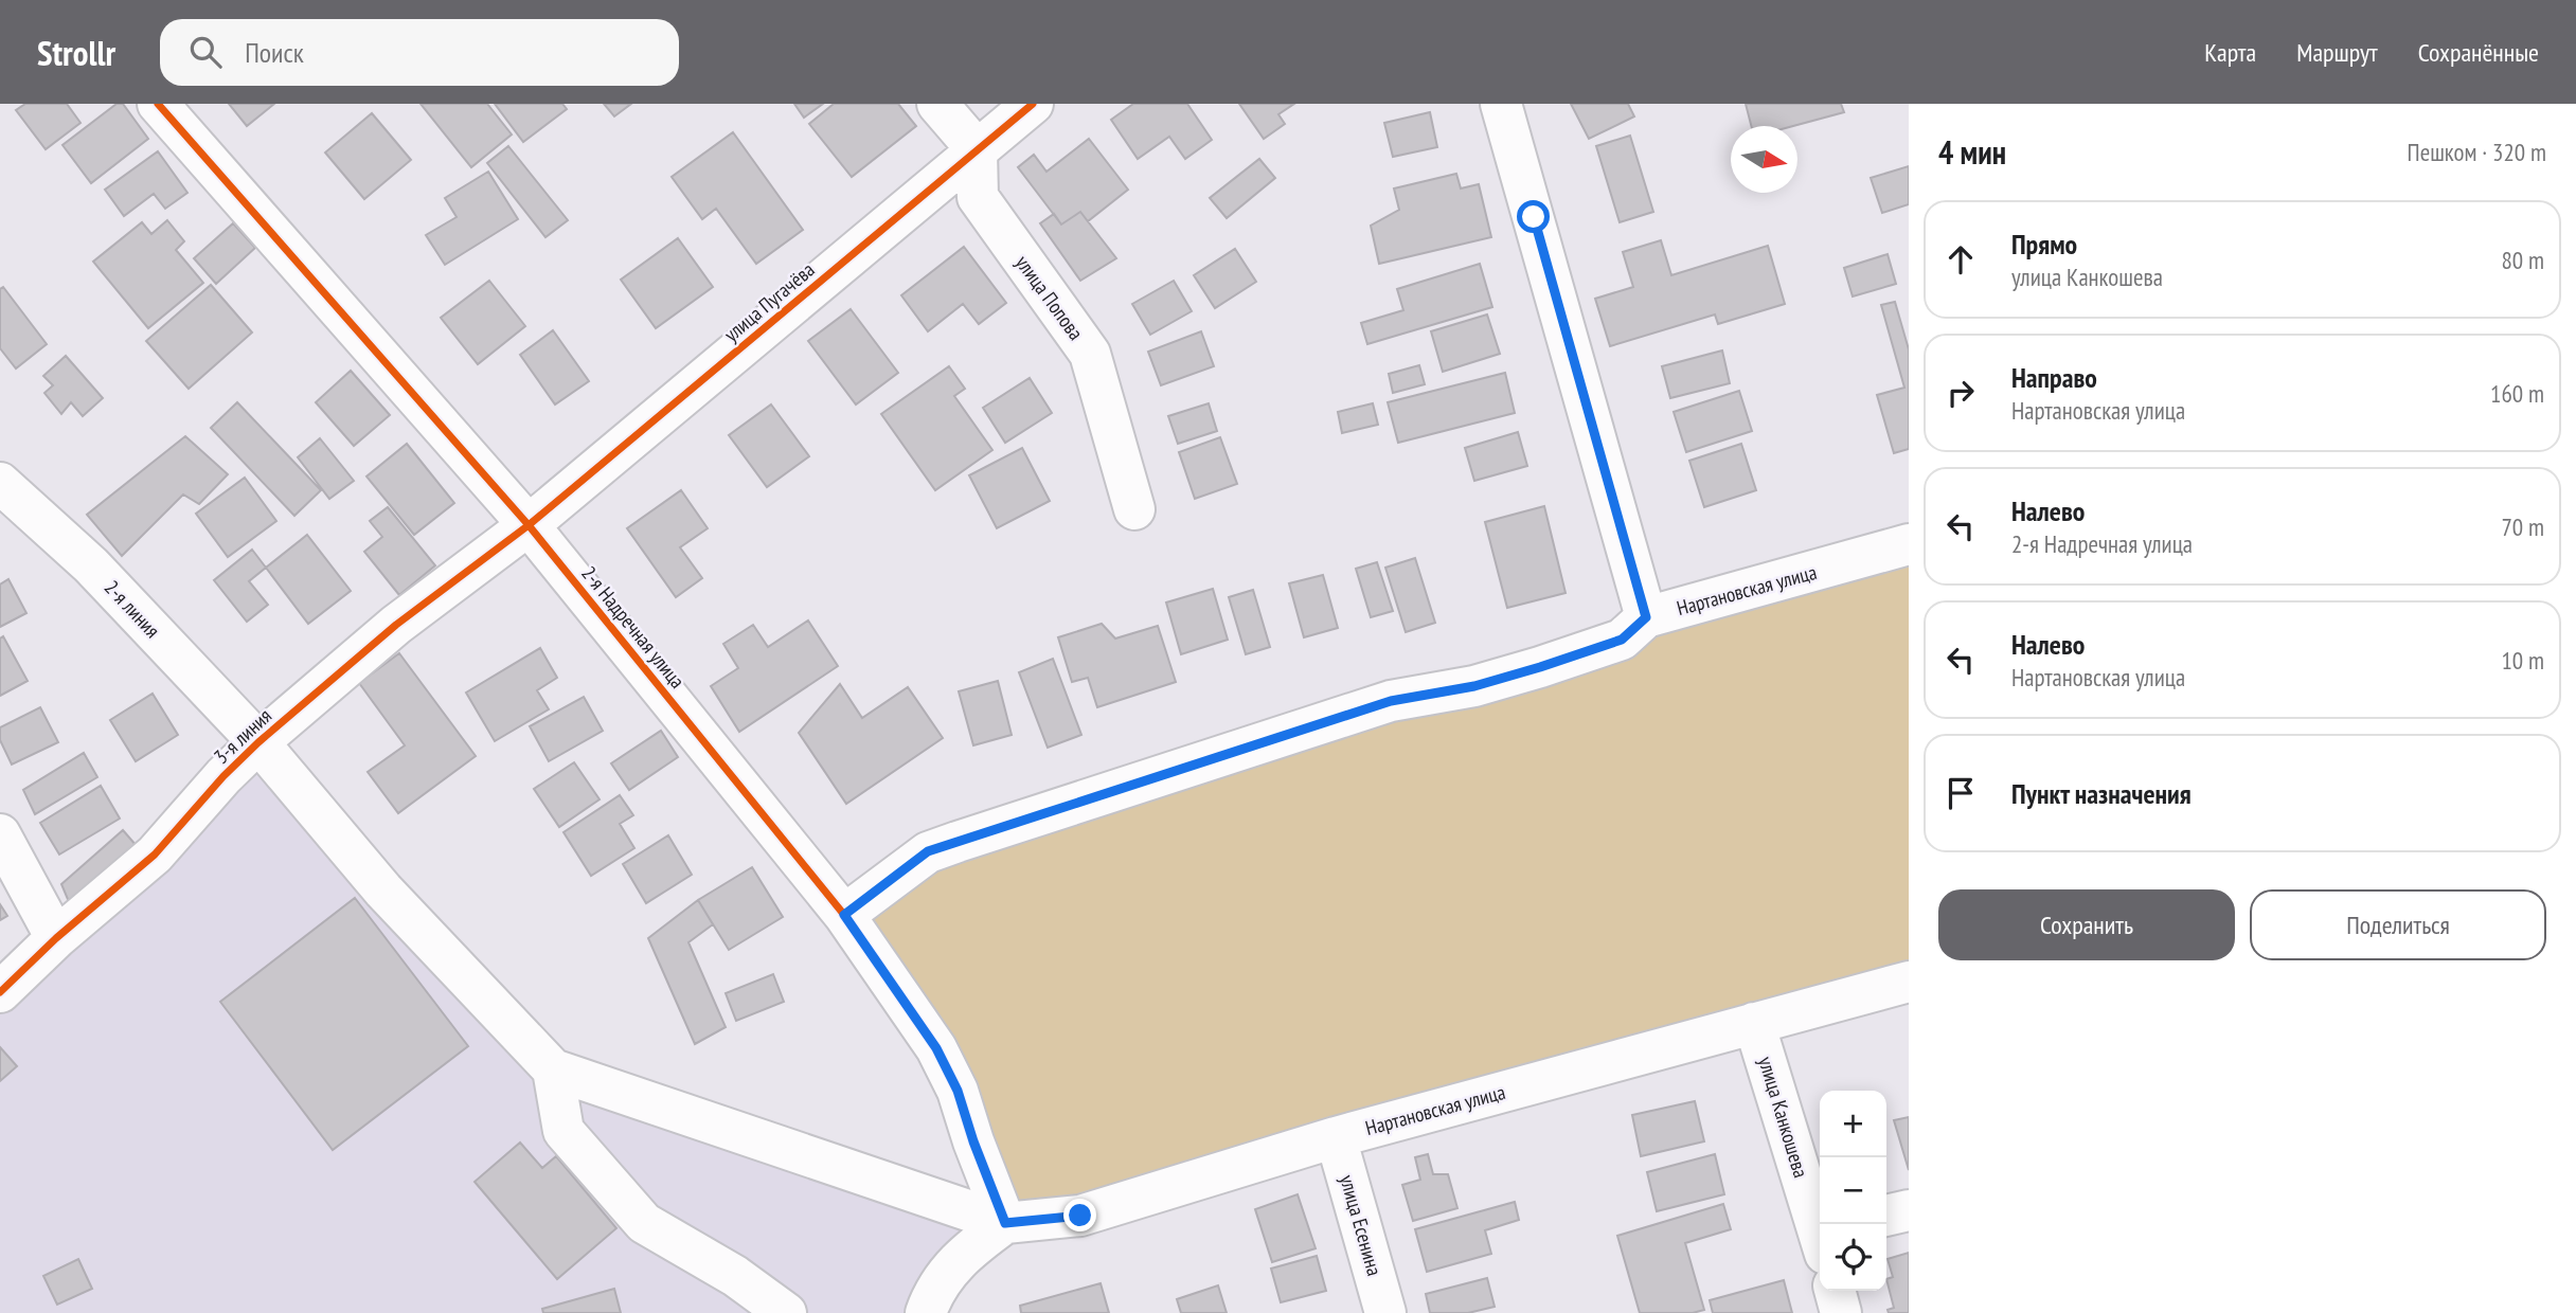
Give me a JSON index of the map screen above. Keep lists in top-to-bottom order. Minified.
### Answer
{"streets":{"street":["улица Попова","улица Пугачёва","Нартановская улица","2-я линия","2-я Надречная улица","3-я линия","улица Канкошева","улица Есенина"]},"crossings":[["улица Попова","улица Пугачёва"],["улица Пугачёва","2-я Надречная улица"],["улица Пугачёва","3-я линия"],["Нартановская улица","2-я Надречная улица"],["Нартановская улица","улица Канкошева"],["Нартановская улица","улица Есенина"],["2-я линия","3-я линия"],["2-я Надречная улица","3-я линия"]],"north":"right","page":{"header":"Strollr","search":"Поиск","nav":["Карта","Маршрут","Сохранённые"],"heading":["4 мин","Пешком · 320 m"],"list":[["Прямо","улица Канкошева","80 m"],["Направо","Нартановская улица","160 m"],["Налево","2-я Надречная улица","70 m"],["Налево","Нартановская улица","10 m"],"Пункт назначения"],"buttons":["Сохранить","Поделиться"],"map_buttons":["+","−"]}}
